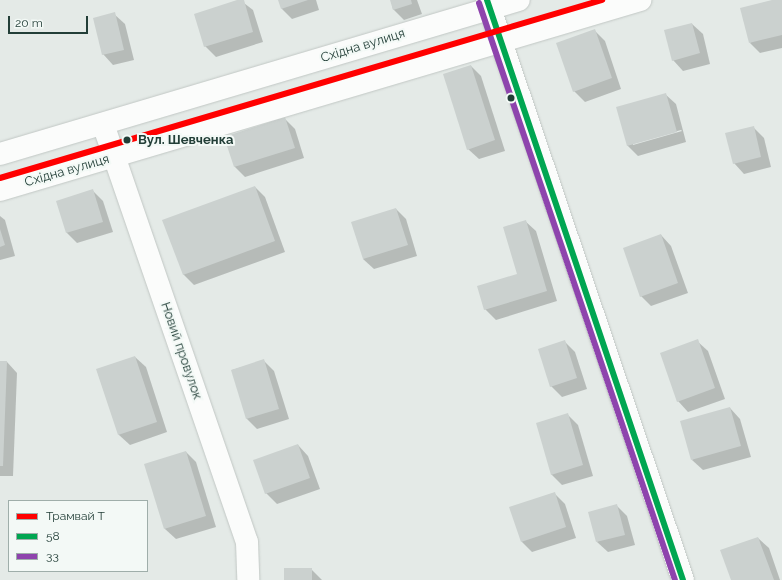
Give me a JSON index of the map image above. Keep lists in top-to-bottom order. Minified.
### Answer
{"streets":{"street":["Східна вулиця","Новий провулок"]},"crossings":[["Східна вулиця","Новий провулок"]],"places":["Вул. Шевченка"],"lines":["tram line Т","transit line 58","transit line 33"],"legend":["Трамвай Т","58","33"],"scale_bar":"20 m"}
